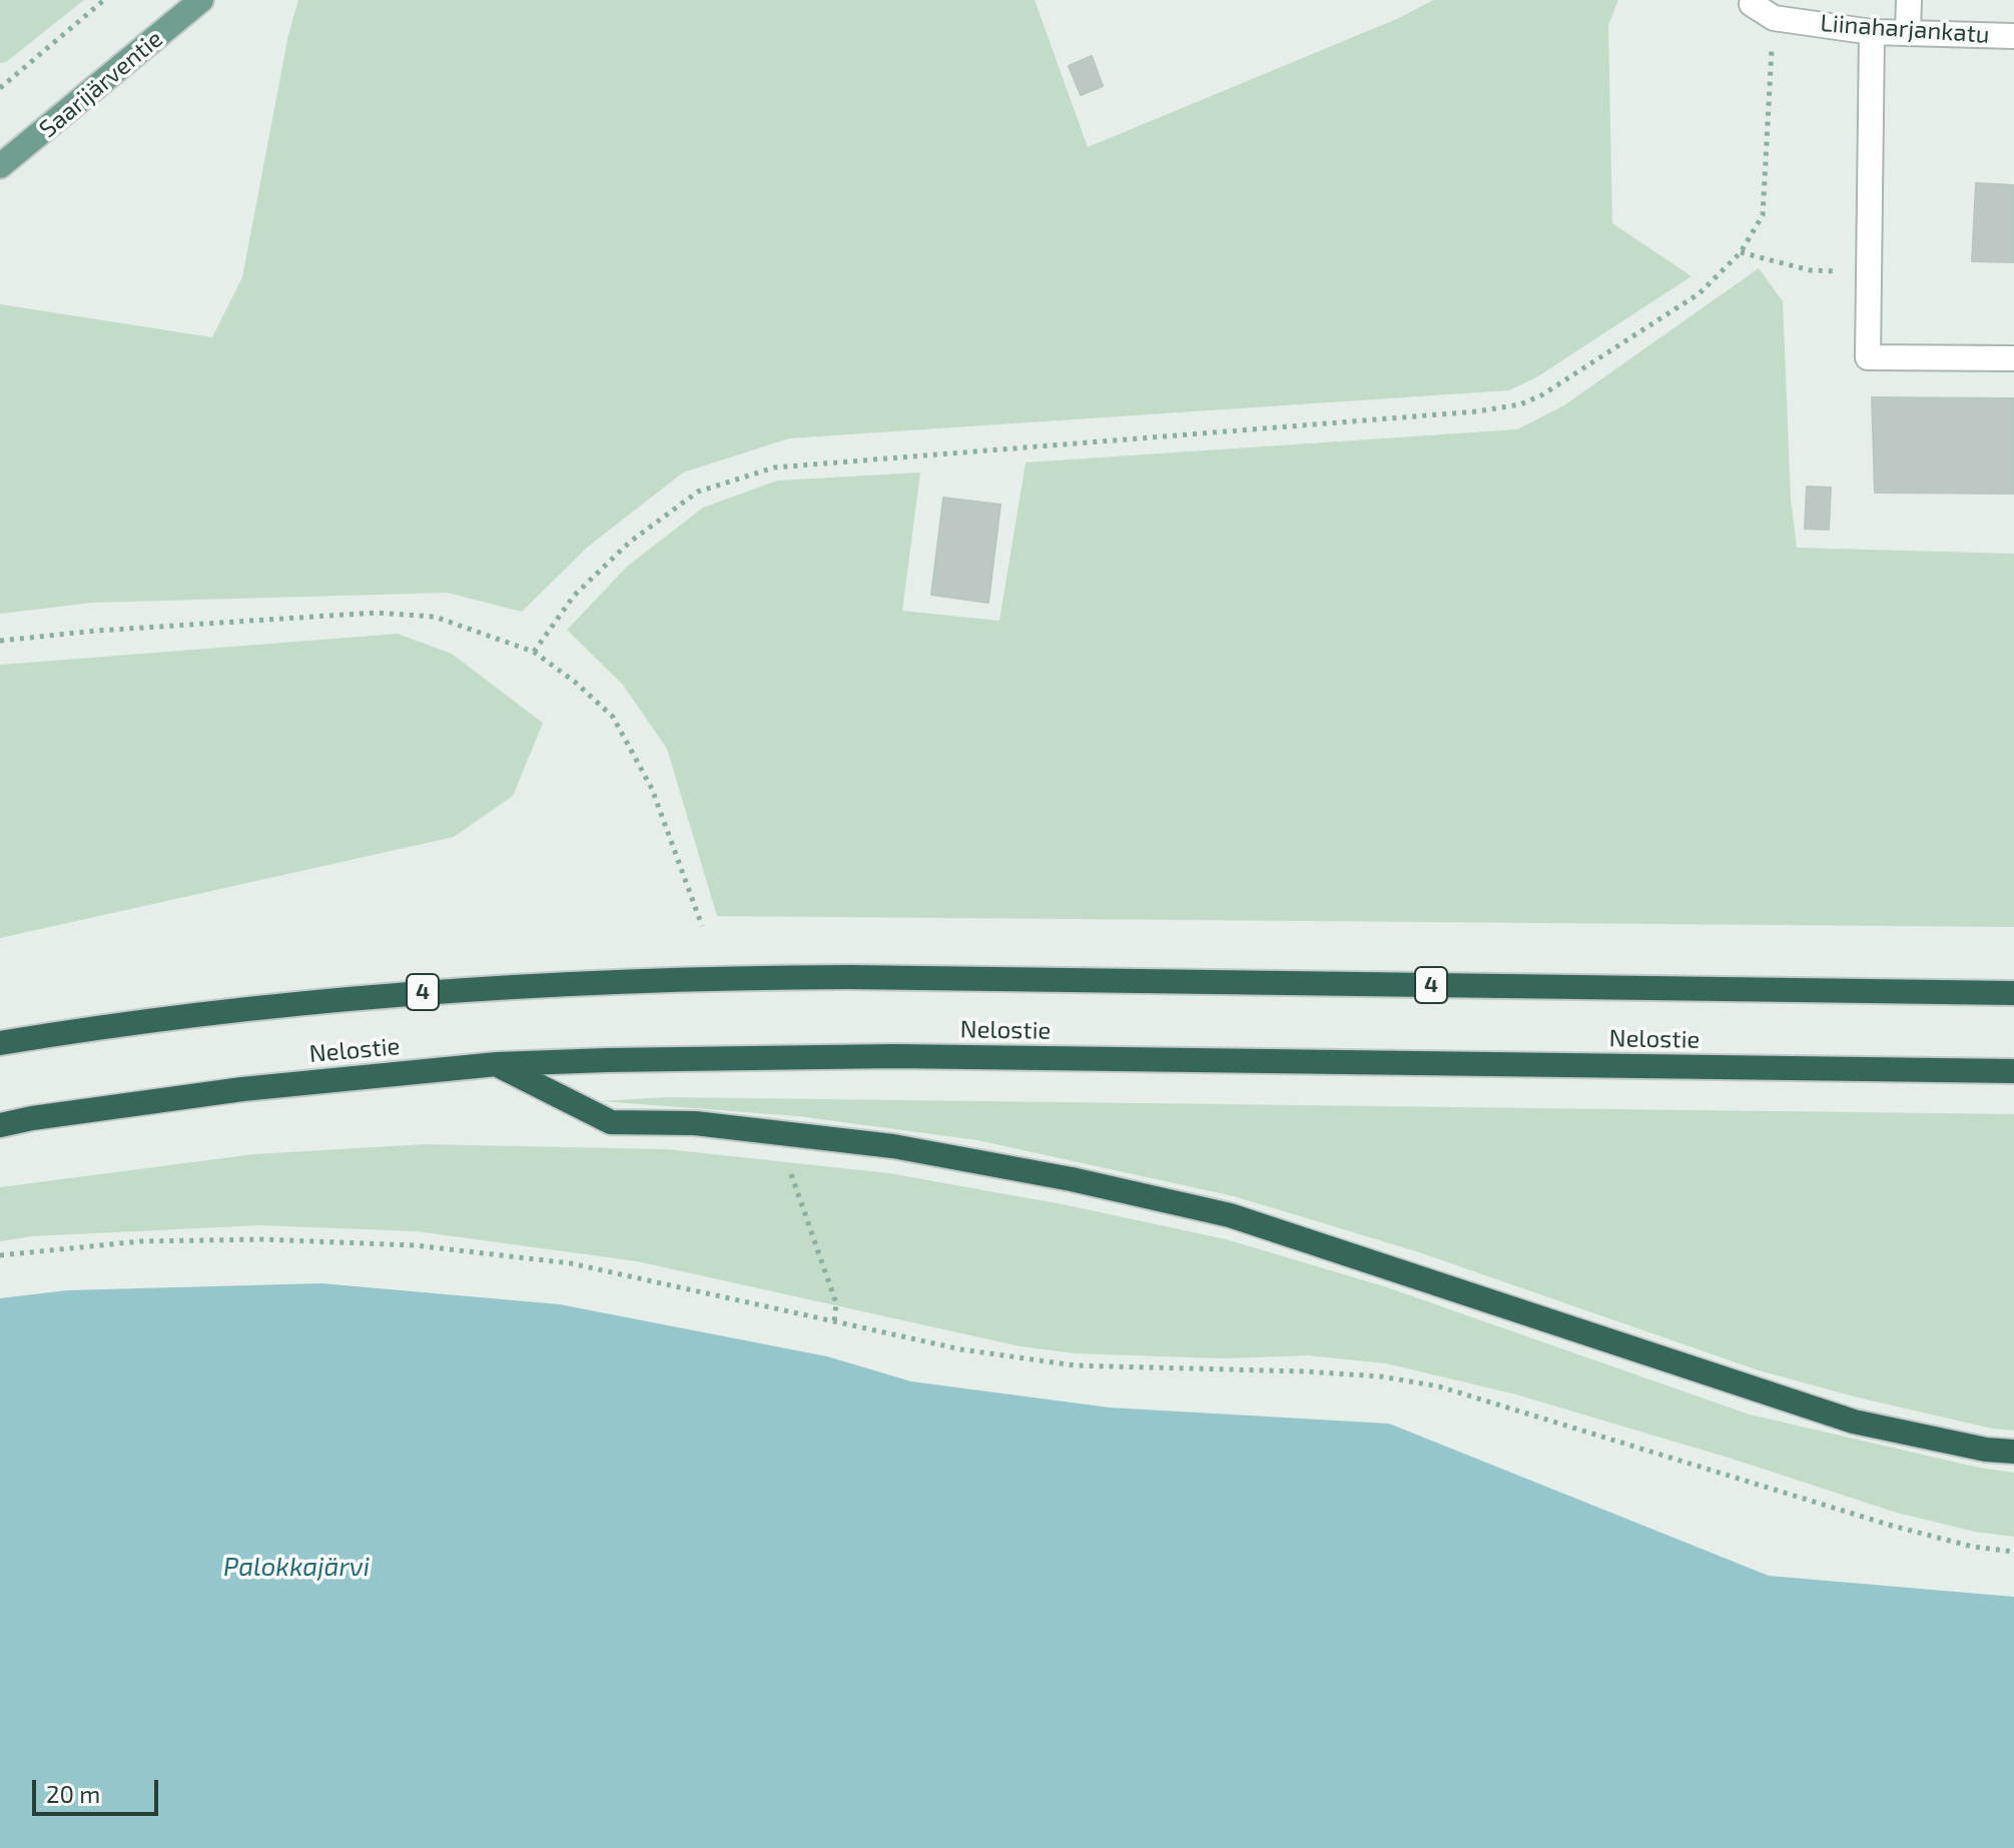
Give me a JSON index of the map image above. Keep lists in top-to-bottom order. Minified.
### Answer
{"streets":{"highway":["4","Nelostie"],"main road":["Saarijärventie"],"street":["Liinaharjankatu"]},"water":["Palokkajärvi"],"scale_bar":"20 m"}
